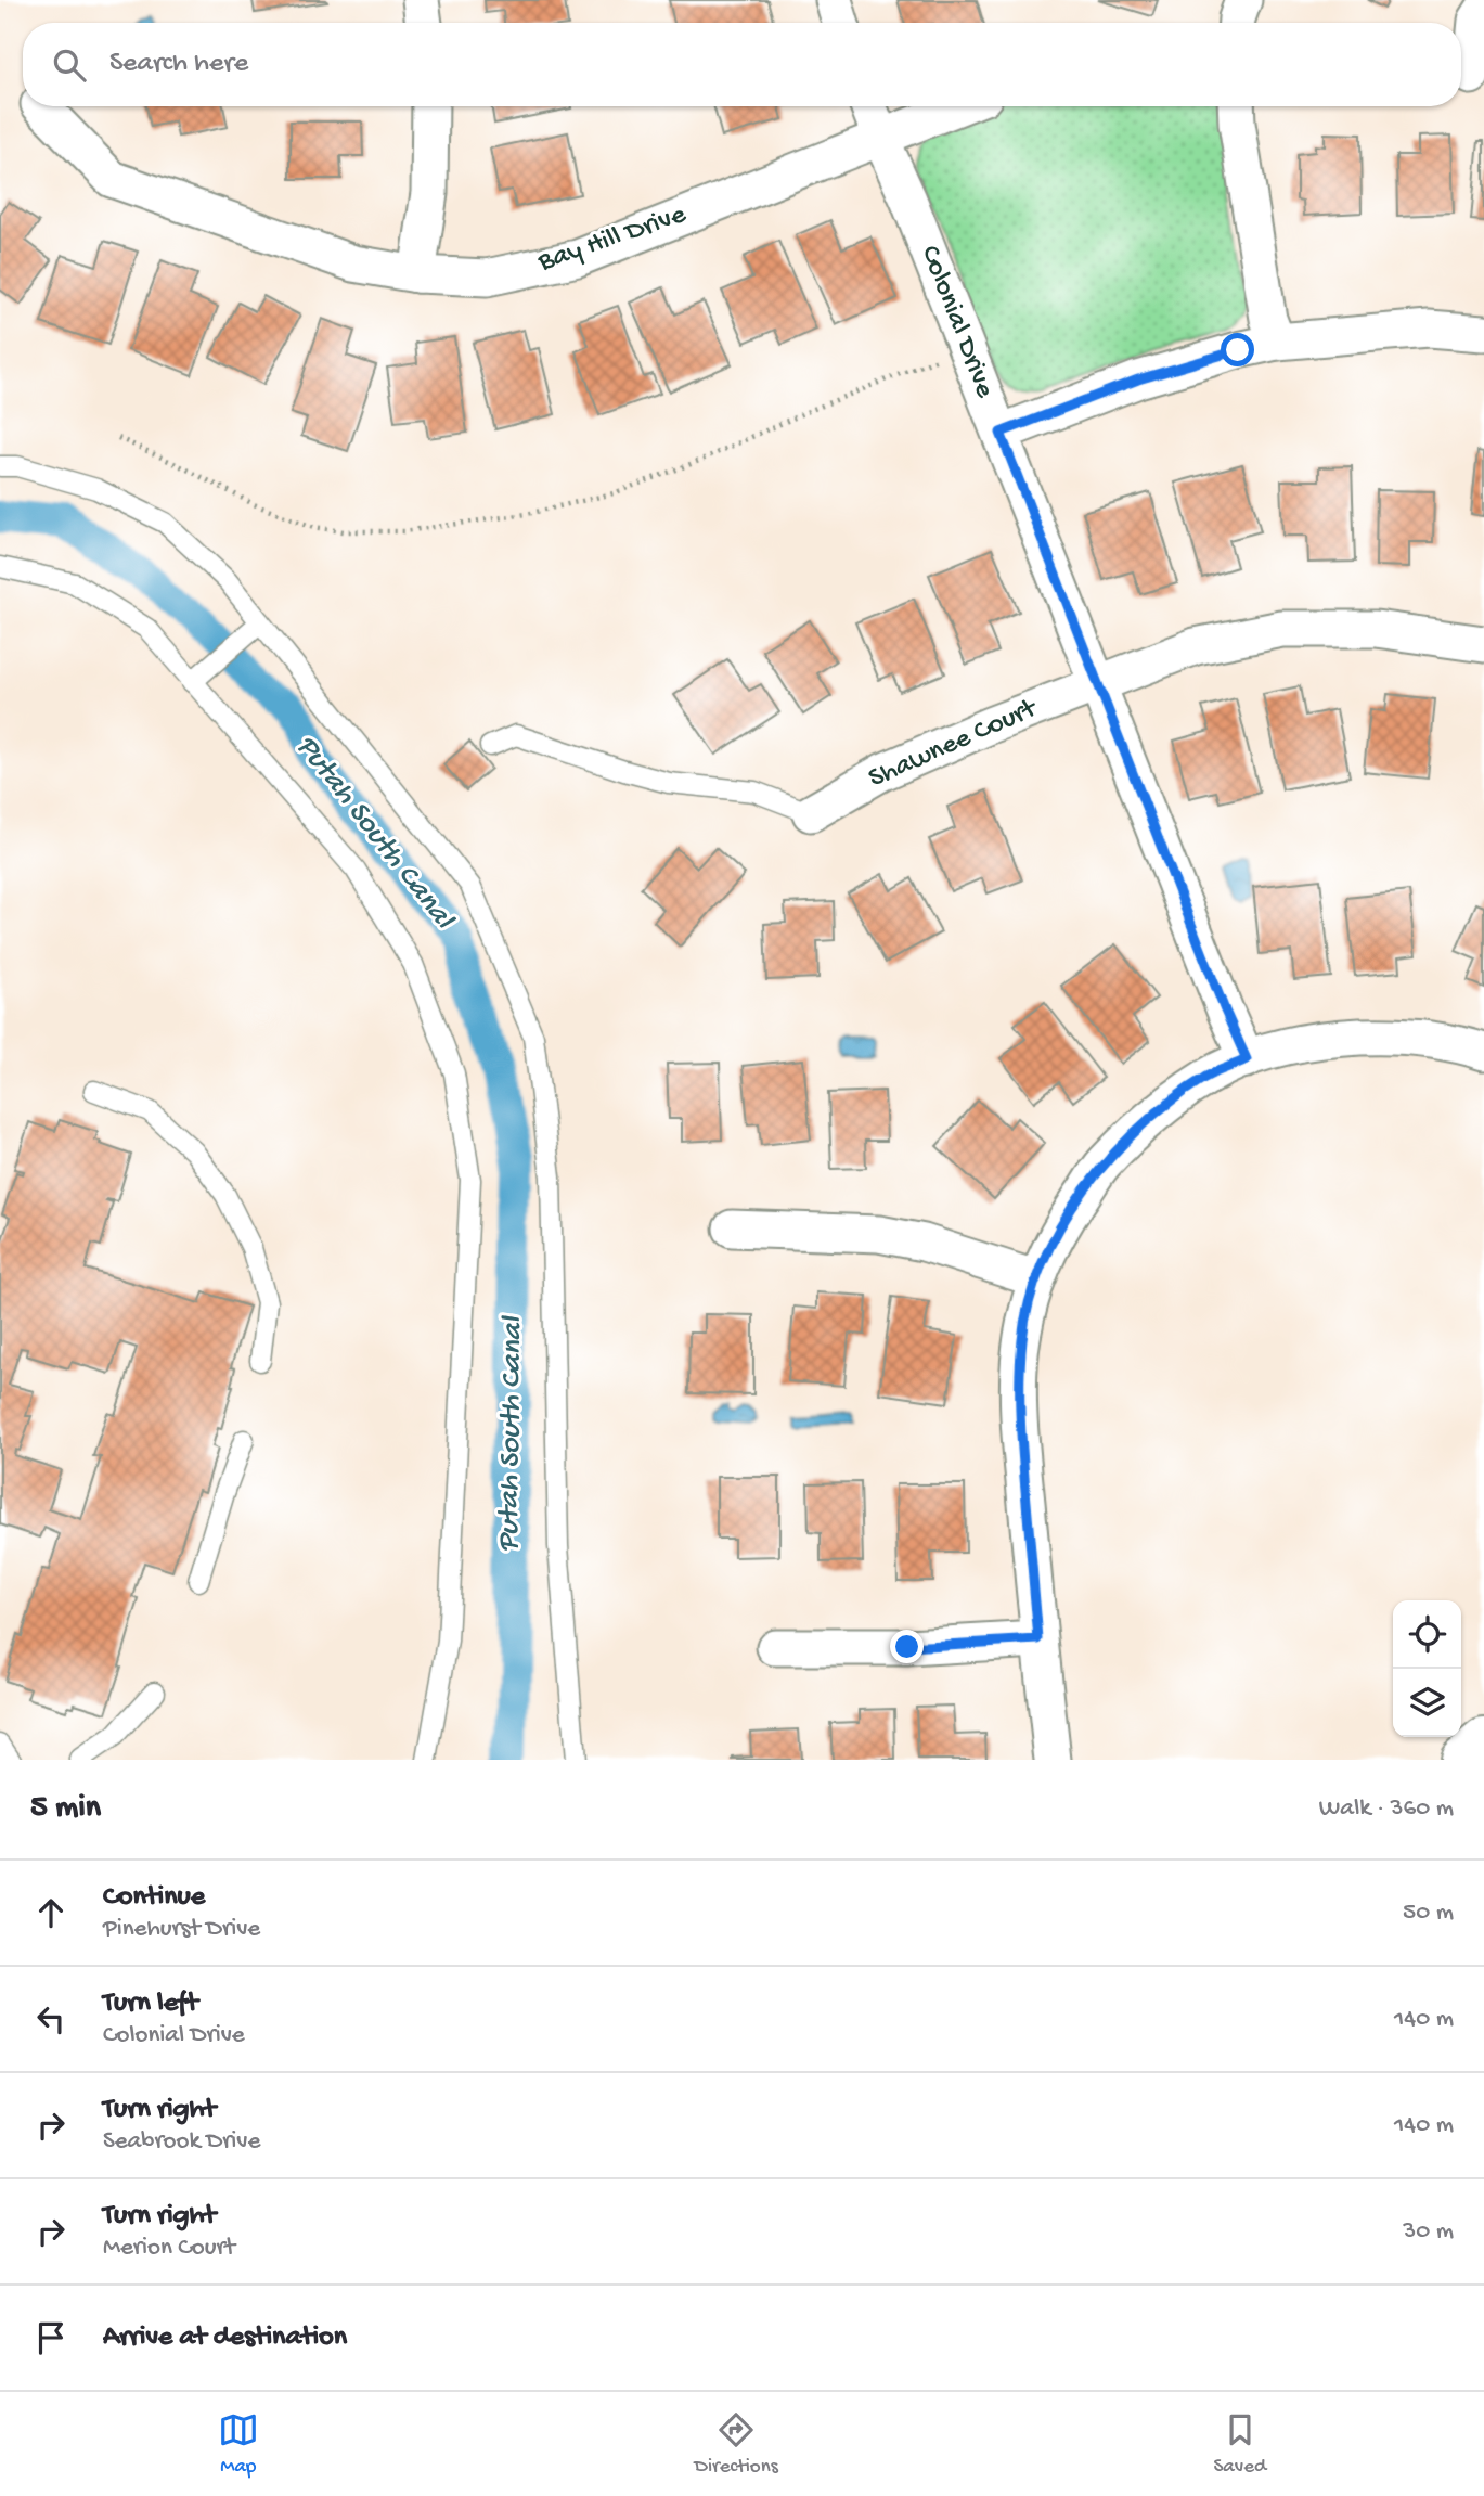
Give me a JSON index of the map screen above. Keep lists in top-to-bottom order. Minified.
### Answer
{"streets":{"street":["Bay Hill Drive","Colonial Drive","Shawnee Court"]},"crossings":[["Bay Hill Drive","Colonial Drive"],["Colonial Drive","Shawnee Court"]],"water":["Putah South Canal"],"page":{"search":"Search here","heading":["5 min","Walk · 360 m"],"list":[["Continue","Pinehurst Drive","50 m"],["Turn left","Colonial Drive","140 m"],["Turn right","Seabrook Drive","140 m"],["Turn right","Merion Court","30 m"],"Arrive at destination"],"nav":["Map","Directions","Saved"]}}
